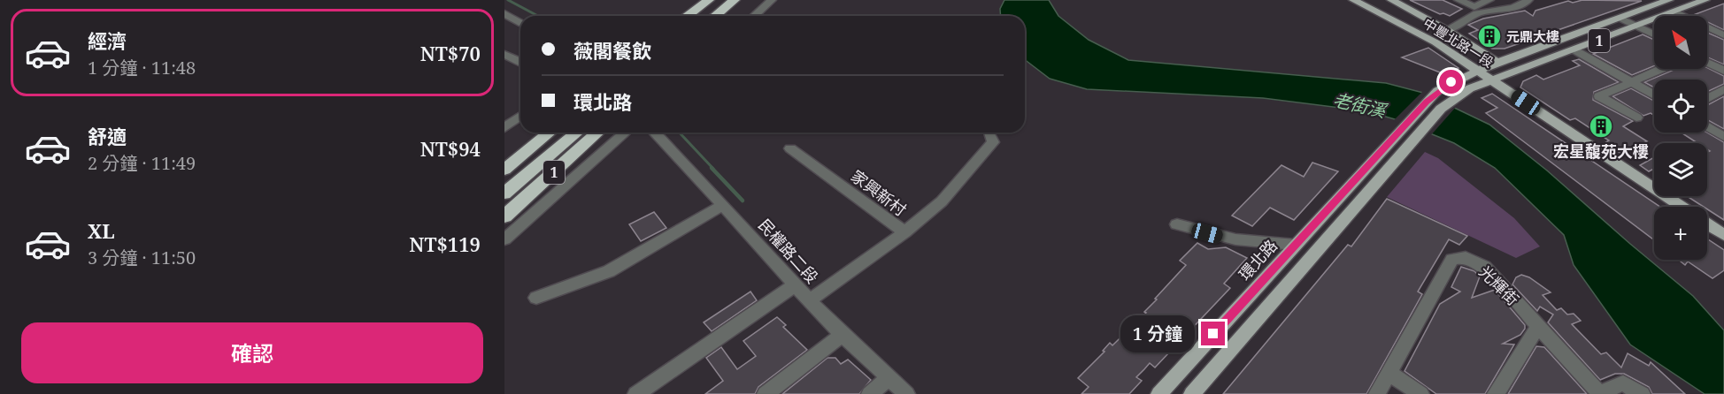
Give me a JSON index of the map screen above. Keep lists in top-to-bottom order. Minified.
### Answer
{"streets":{"highway":["1"],"main road":["中豐北路一段","環北路"],"street":["家興新村","民權路二段","光輝街"]},"crossings":[["1","中豐北路一段"],["1","環北路"],["中豐北路一段","環北路"],["家興新村","民權路二段"]],"water":["老街溪"],"places":{"building":["元鼎大樓","宏星馥苑大樓"]},"north":"top left","page":{"list":[{"name":"經濟","note":"1 分鐘 · 11:48","value":"NT$70"},{"name":"舒適","note":"2 分鐘 · 11:49","value":"NT$94"},{"name":"XL","note":"3 分鐘 · 11:50","value":"NT$119"}],"map_buttons":"+","banner":["薇閣餐飲","環北路"],"buttons":"確認","bubble":"1 分鐘"}}
